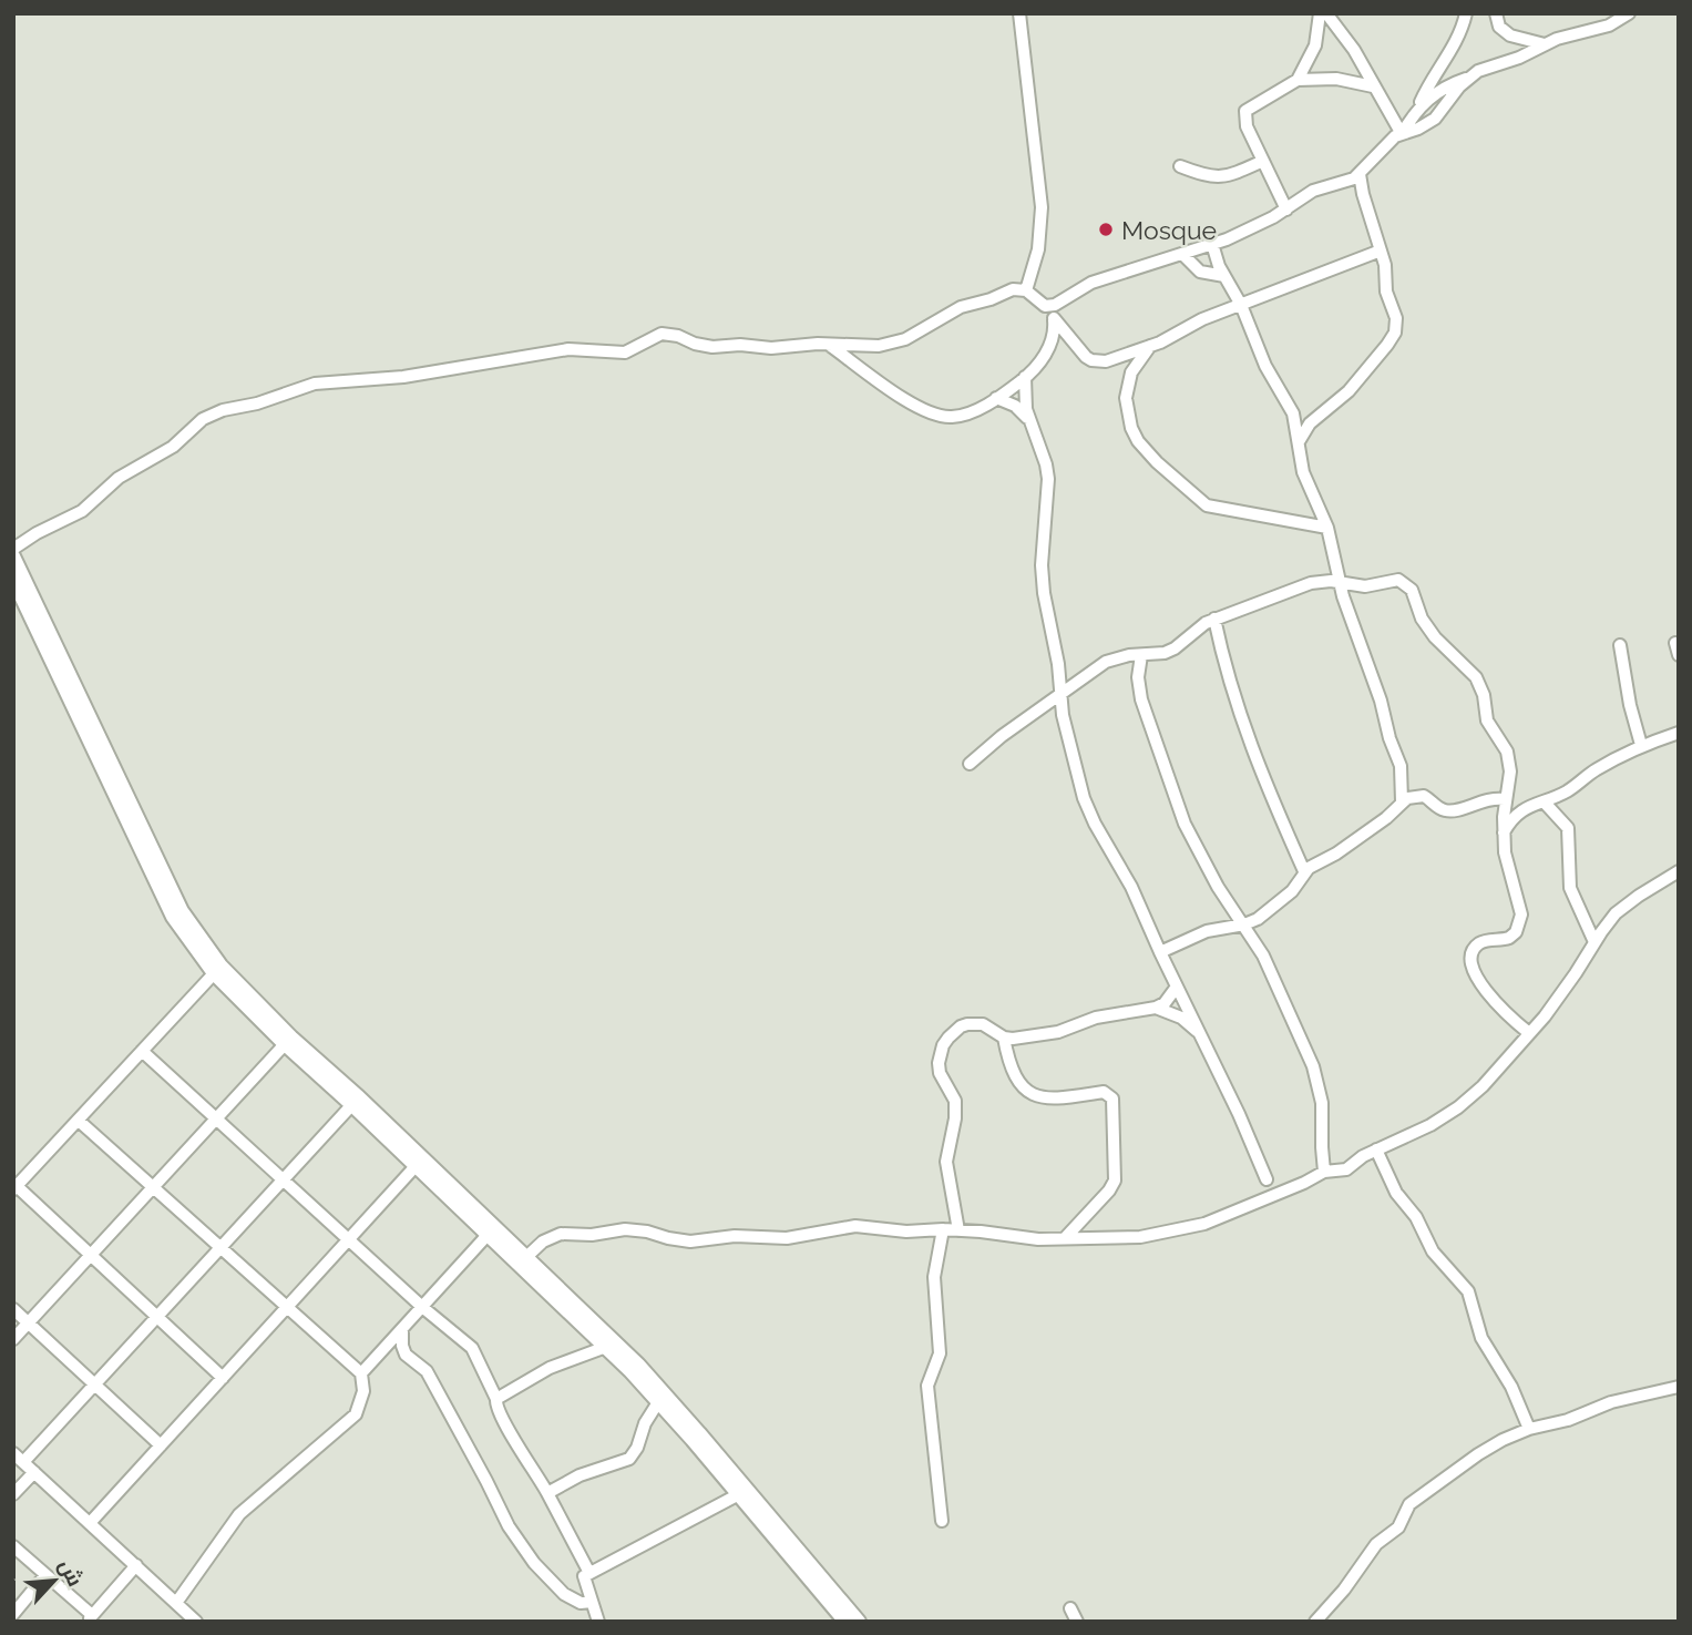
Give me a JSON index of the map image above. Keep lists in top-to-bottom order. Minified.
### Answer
{"places":["Mosque"],"north":"top right"}
